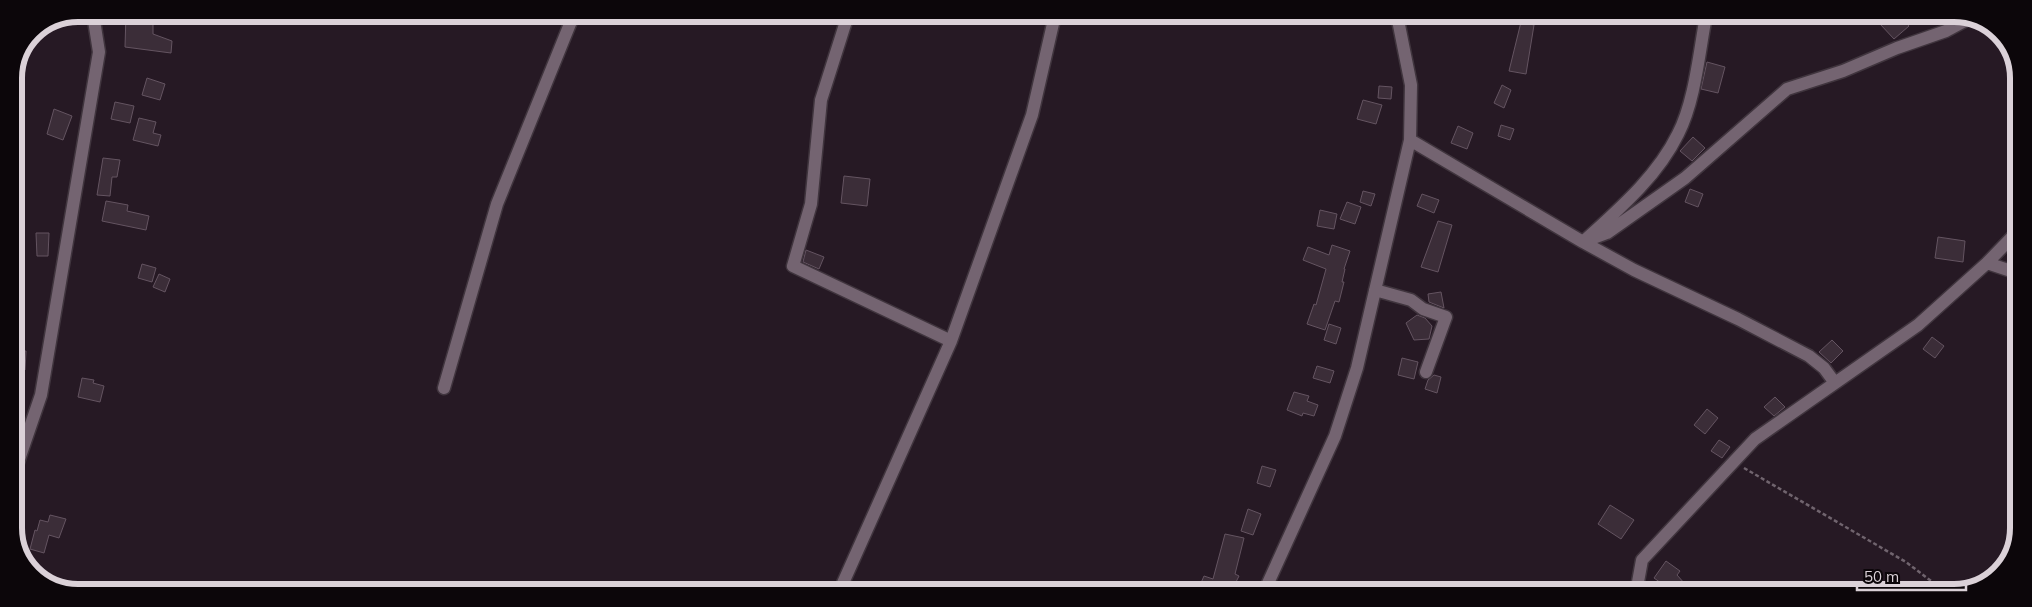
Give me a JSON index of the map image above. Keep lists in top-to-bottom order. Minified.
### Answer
{"scale_bar":"50 m"}
